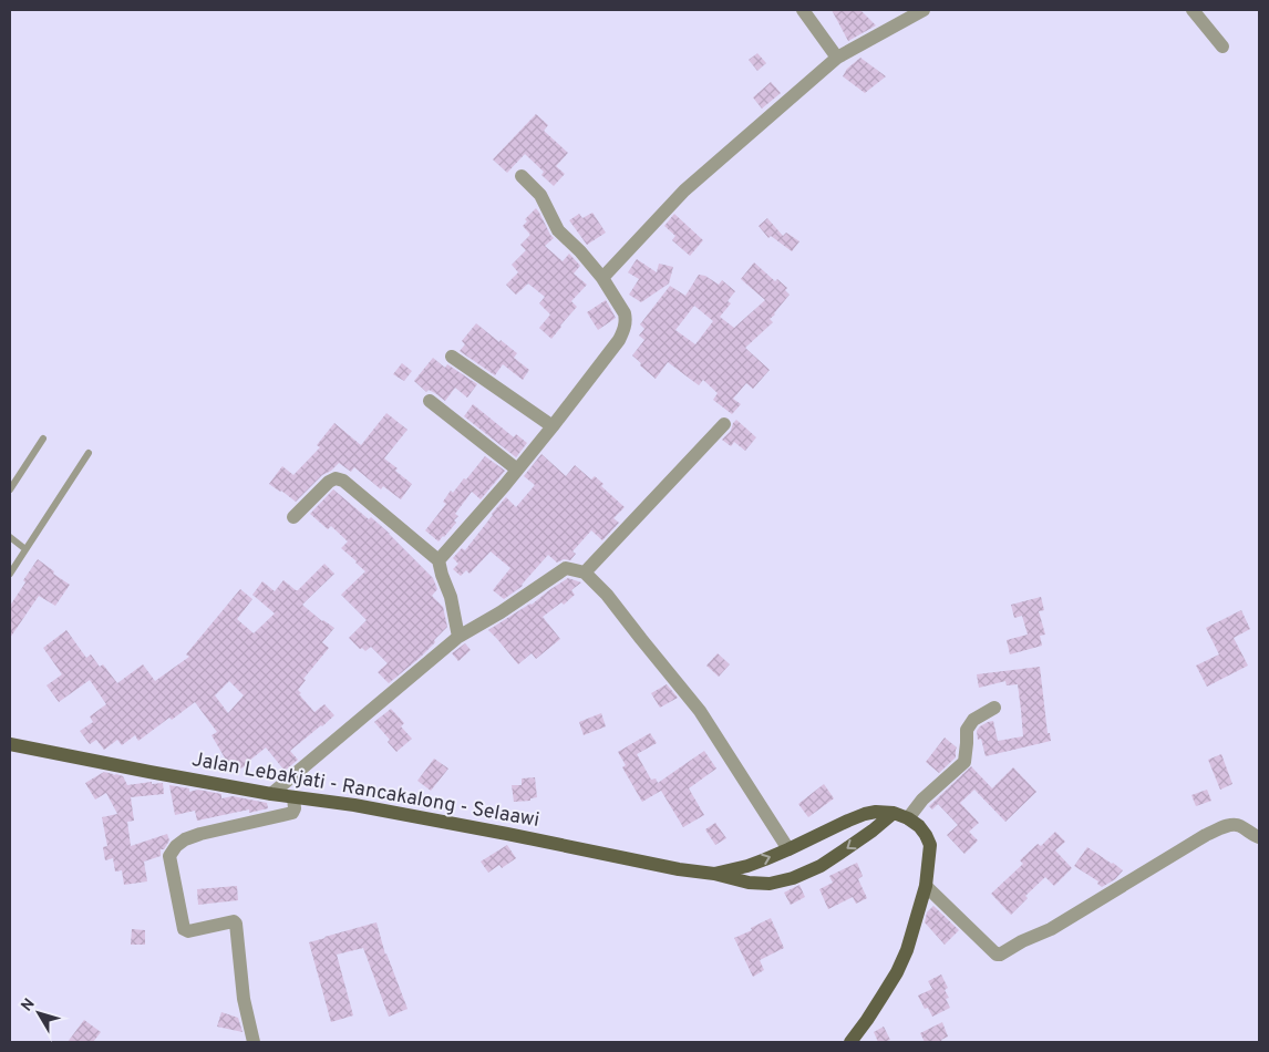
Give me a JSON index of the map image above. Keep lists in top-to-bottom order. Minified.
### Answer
{"streets":{"main road":["Jalan Lebakjati - Rancakalong - Selaawi"]},"north":"top left"}
